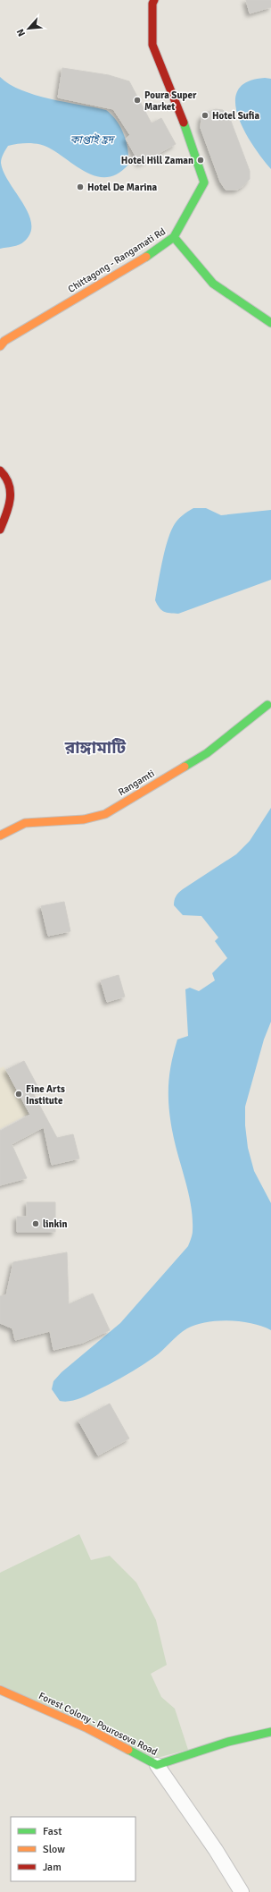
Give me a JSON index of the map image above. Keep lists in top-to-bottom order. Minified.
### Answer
{"streets":{"main road":["Chittagong - Rangamati Rd","Rangamti","Forest Colony - Pourosova Road"]},"districts":["রাঙ্গামাটি"],"water":["কাপ্তাই হ্রদ"],"places":["Poura Super Market","Hotel Sufia","Hotel Hill Zaman","Hotel De Marina","Fine Arts Institute","linkin"],"legend":["Fast","Slow","Jam"],"north":"bottom left"}
